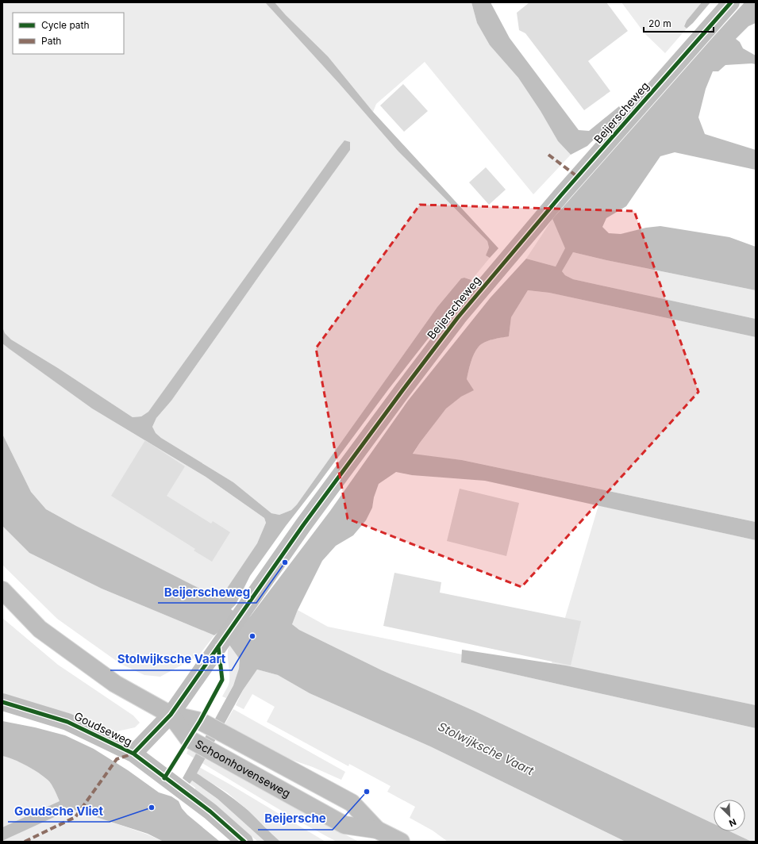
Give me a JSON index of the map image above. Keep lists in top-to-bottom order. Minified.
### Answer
{"streets":{"street":["Beijerscheweg","Goudseweg","Schoonhovenseweg"]},"crossings":[["Beijerscheweg","Schoonhovenseweg"]],"water":["Stolwijksche Vaart"],"places":["Beijerscheweg","Stolwijksche Vaart","Beijersche","Goudsche Vliet"],"legend":["Cycle path","Path"],"scale_bar":"20 m","north":"bottom right"}
